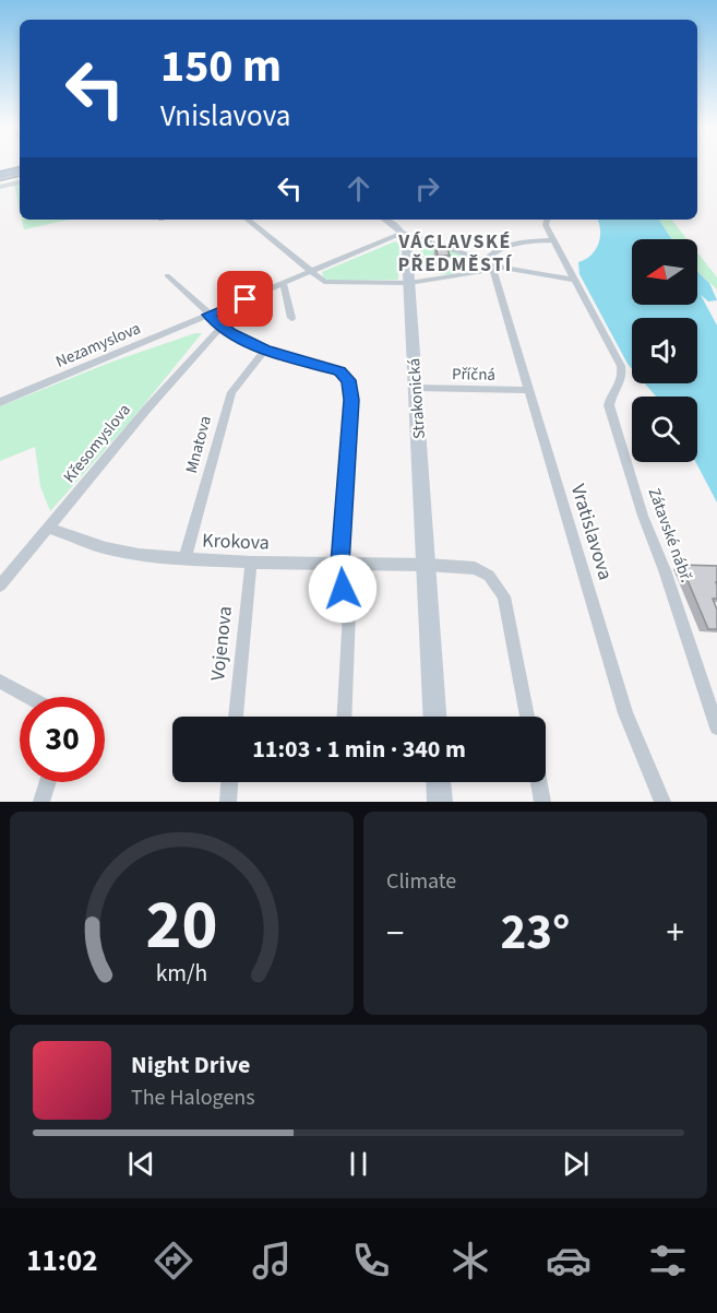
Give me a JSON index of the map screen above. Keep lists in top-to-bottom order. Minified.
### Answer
{"streets":{"main road":["Strakonická"],"street":["Nezamyslova","Příčná","Křesomyslova","Mnatova","Vratislavova","Zátavské nábř.","Krokova","Vojenova"]},"crossings":[["Nezamyslova","Strakonická"],["Příčná","Strakonická"],["Příčná","Vratislavova"],["Strakonická","Krokova"],["Křesomyslova","Krokova"],["Mnatova","Krokova"],["Krokova","Vojenova"]],"districts":["VÁCLAVSKÉ PŘEDMĚSTÍ"],"north":"left","page":{"turn":["150 m","Vnislavova"],"limit":"30","trip":"11:03 · 1 min · 340 m","tile":"Climate","heat":["−","23°","+"],"song":["Night Drive","The Halogens"],"tabs":"11:02","gauge":["20","km/h"]}}
